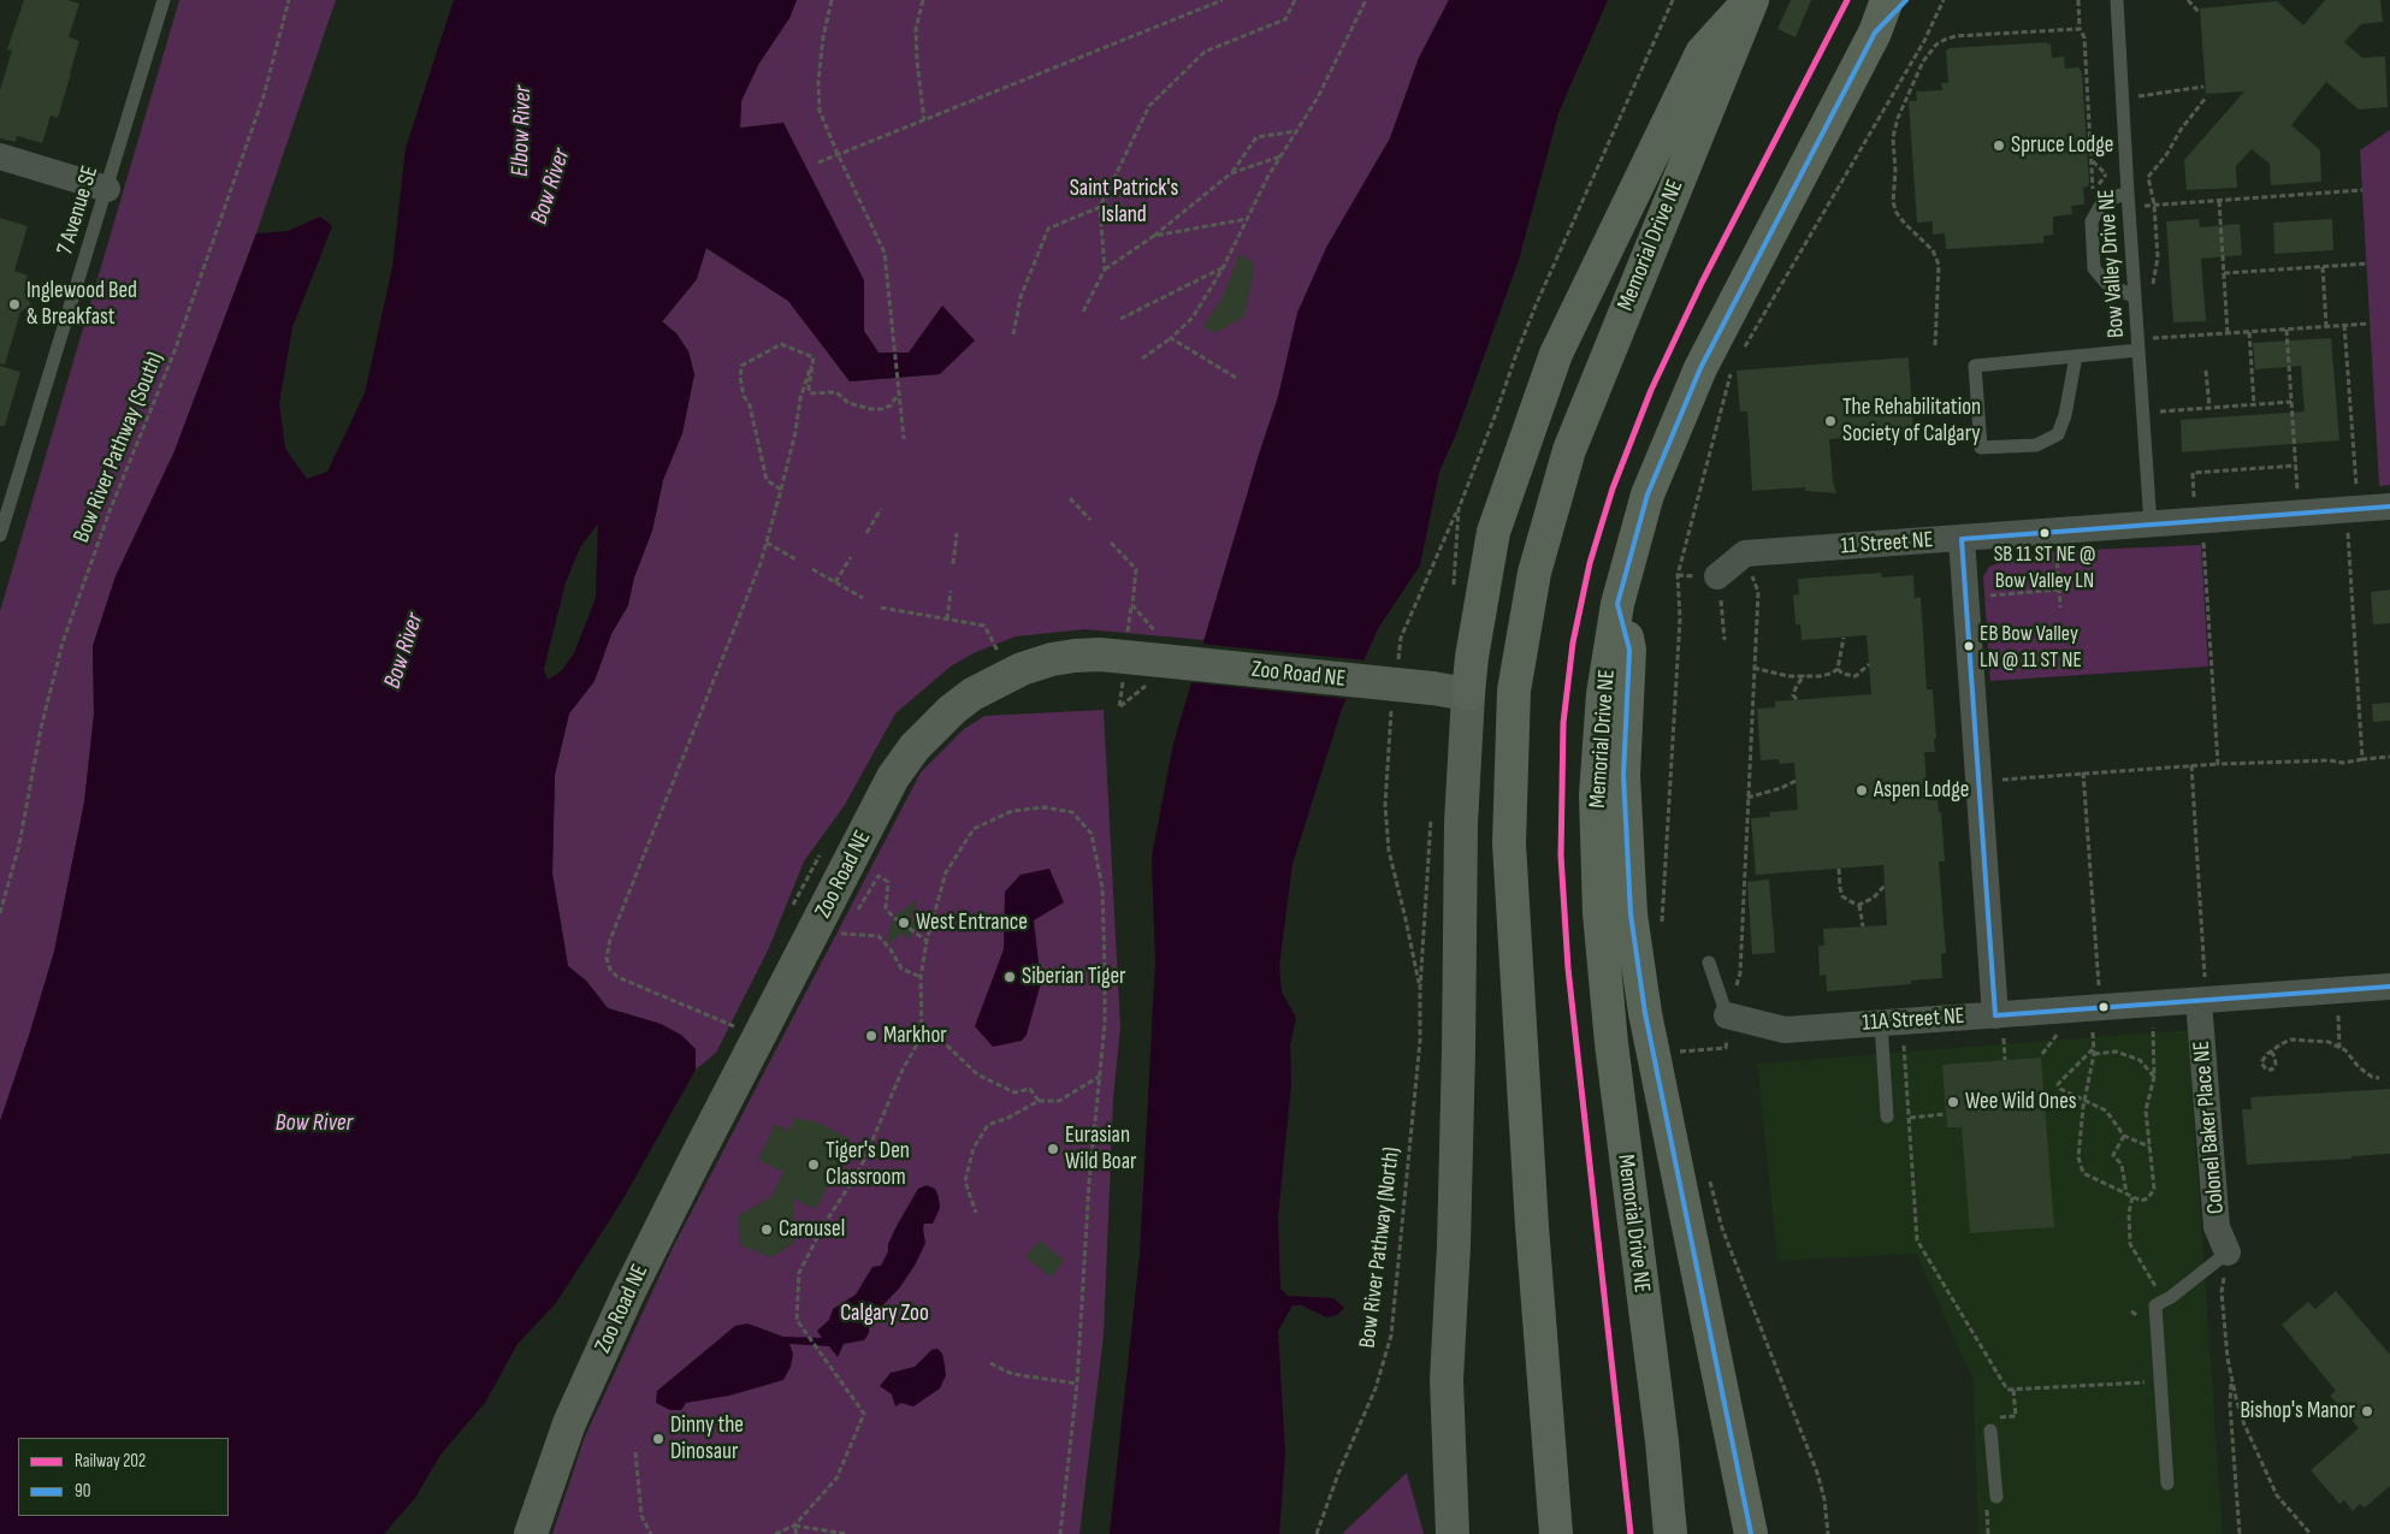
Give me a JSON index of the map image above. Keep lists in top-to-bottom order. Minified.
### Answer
{"streets":{"highway":["Memorial Drive NE"],"street":["11 Street NE","Zoo Road NE","11A Street NE","Colonel Baker Place NE"],"lane":["7 Avenue SE","Bow Valley Drive NE"],"path":["Bow River Pathway (South)","Bow River Pathway (North)"]},"crossings":[["Bow Valley Drive NE","11 Street NE"],["11A Street NE","Colonel Baker Place NE"]],"water":["Elbow River","Bow River"],"parks":["Saint Patrick's Island","Calgary Zoo"],"places":["Spruce Lodge","Inglewood Bed & Breakfast","The Rehabilitation Society of Calgary","SB 11 ST NE @ Bow Valley LN","EB Bow Valley LN @ 11 ST NE","Aspen Lodge","West Entrance","Siberian Tiger","Markhor","Wee Wild Ones","Eurasian Wild Boar","Tiger's Den Classroom","Carousel","Bishop's Manor","Dinny the Dinosaur"],"lines":["rail line 202","transit line 90"],"legend":["Railway 202","90"]}
